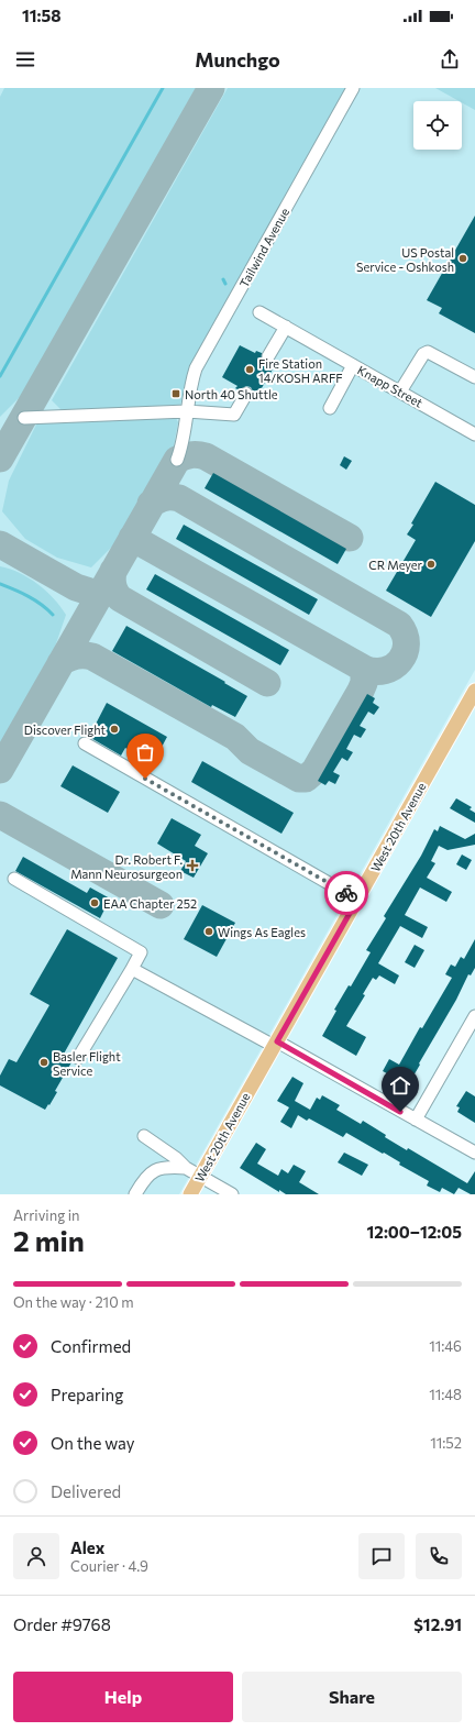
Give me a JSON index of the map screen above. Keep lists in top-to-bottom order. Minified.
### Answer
{"streets":{"main road":["West 20th Avenue"],"street":["Tailwind Avenue","Knapp Street"]},"places":{"other":["US Postal Service - Oshkosh","Fire Station 14/KOSH ARFF","CR Meyer","Discover Flight","EAA Chapter 252","Wings As Eagles","Basler Flight Service"],"transit":["North 40 Shuttle"],"health":["Dr. Robert F. Mann Neurosurgeon"]},"page":{"status":"11:58","header":"Munchgo","heading":["2 min","Arriving in","12:00–12:05"],"panel":["Alex","Courier · 4.9","Order #9768","$12.91"],"bar":"On the way · 210 m","list":[["Confirmed","11:46"],["Preparing","11:48"],["On the way","11:52"],"Delivered"],"buttons":["Help","Share"]}}
